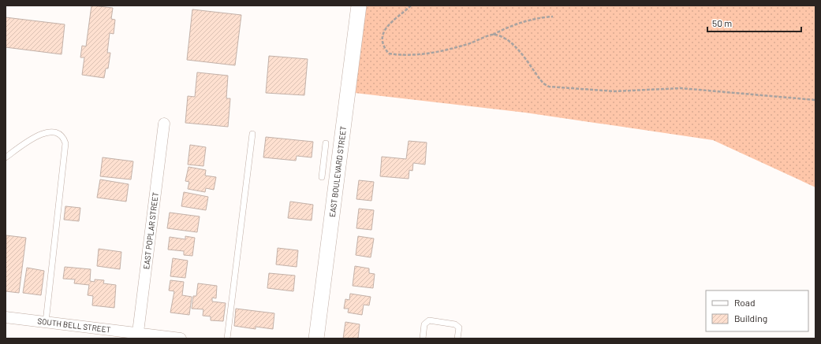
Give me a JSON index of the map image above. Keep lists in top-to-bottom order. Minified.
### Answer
{"streets":{"main road":["EAST BOULEVARD STREET"],"street":["EAST POPLAR STREET","SOUTH BELL STREET"]},"crossings":[["EAST POPLAR STREET","SOUTH BELL STREET"]],"legend":["Road","Building"],"scale_bar":"50 m"}
